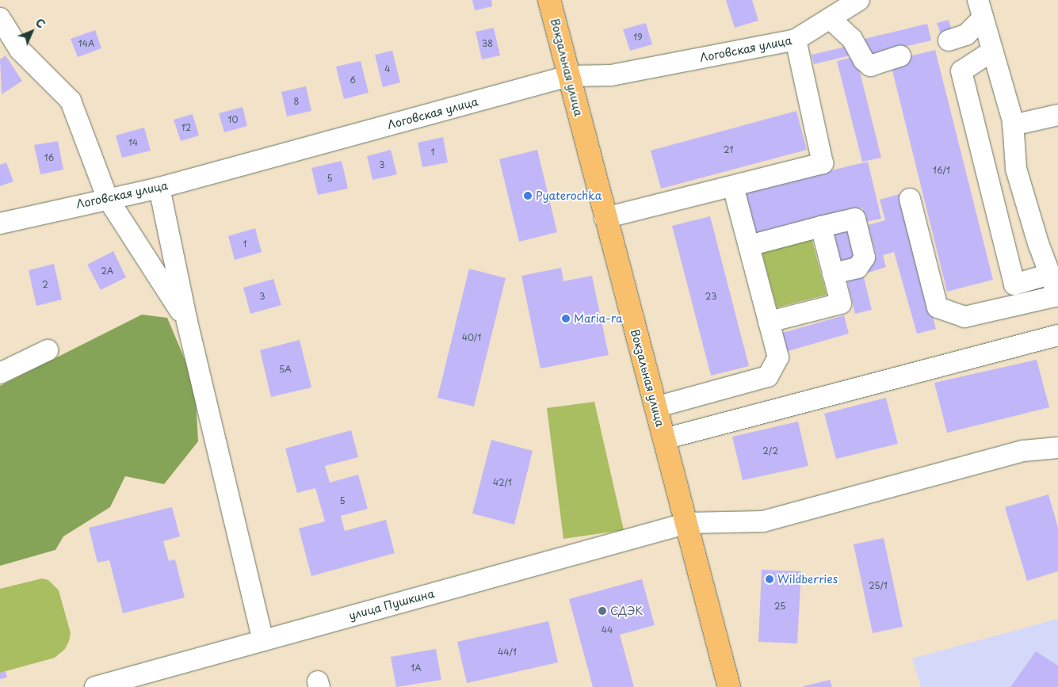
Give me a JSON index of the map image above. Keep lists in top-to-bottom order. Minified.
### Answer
{"streets":{"main road":["Вокзальная улица"],"street":["Логовская улица","улица Пушкина"]},"crossings":[["Логовская улица","Вокзальная улица"],["Вокзальная улица","улица Пушкина"]],"places":["Pyaterochka","Maria-ra","Wildberries","СДЭК"],"house_numbers":["19","14А","38","4","6","8","10","12","14","21","1","16","3","16/1","5","1","2А","2","3","23","40/1","5А","2/2","42/1","5","25/1","25","44","44/1","1А"],"north":"top right"}
